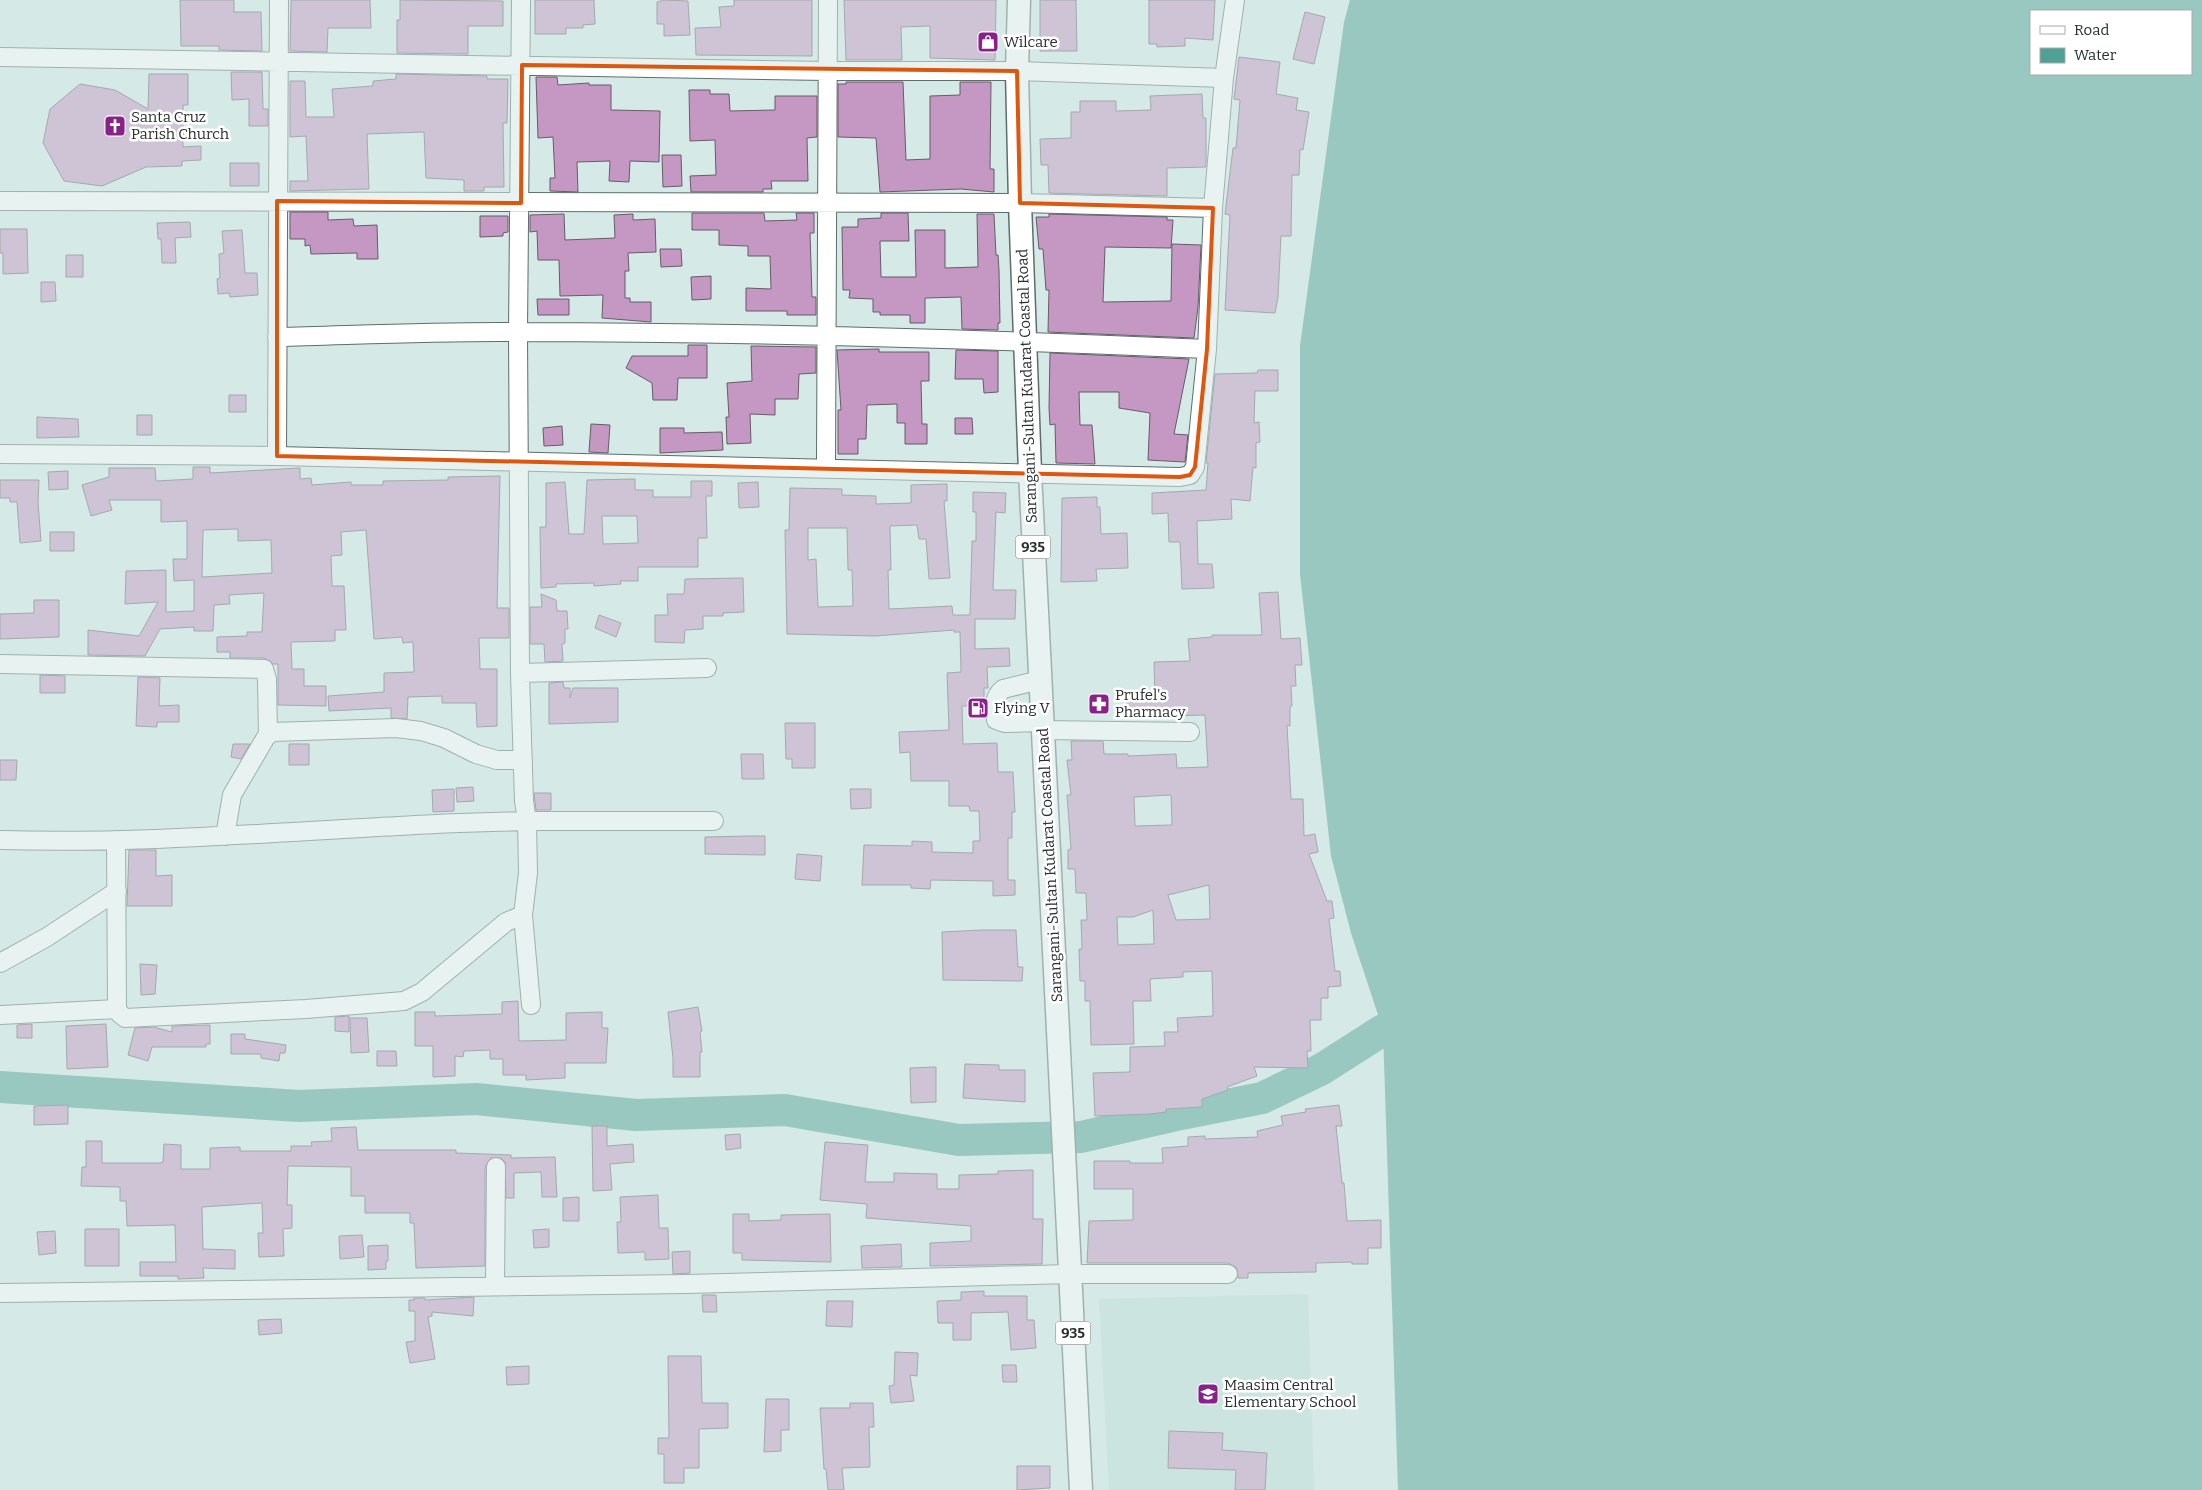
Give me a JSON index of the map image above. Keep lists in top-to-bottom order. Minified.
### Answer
{"streets":{"main road":["Sarangani-Sultan Kudarat Coastal Road","935"]},"places":{"shop":["Wilcare"],"church":["Santa Cruz Parish Church"],"pharmacy":["Prufel's Pharmacy"],"fuel station":["Flying V"],"school or university":["Maasim Central Elementary School"]},"legend":["Road","Water"]}
